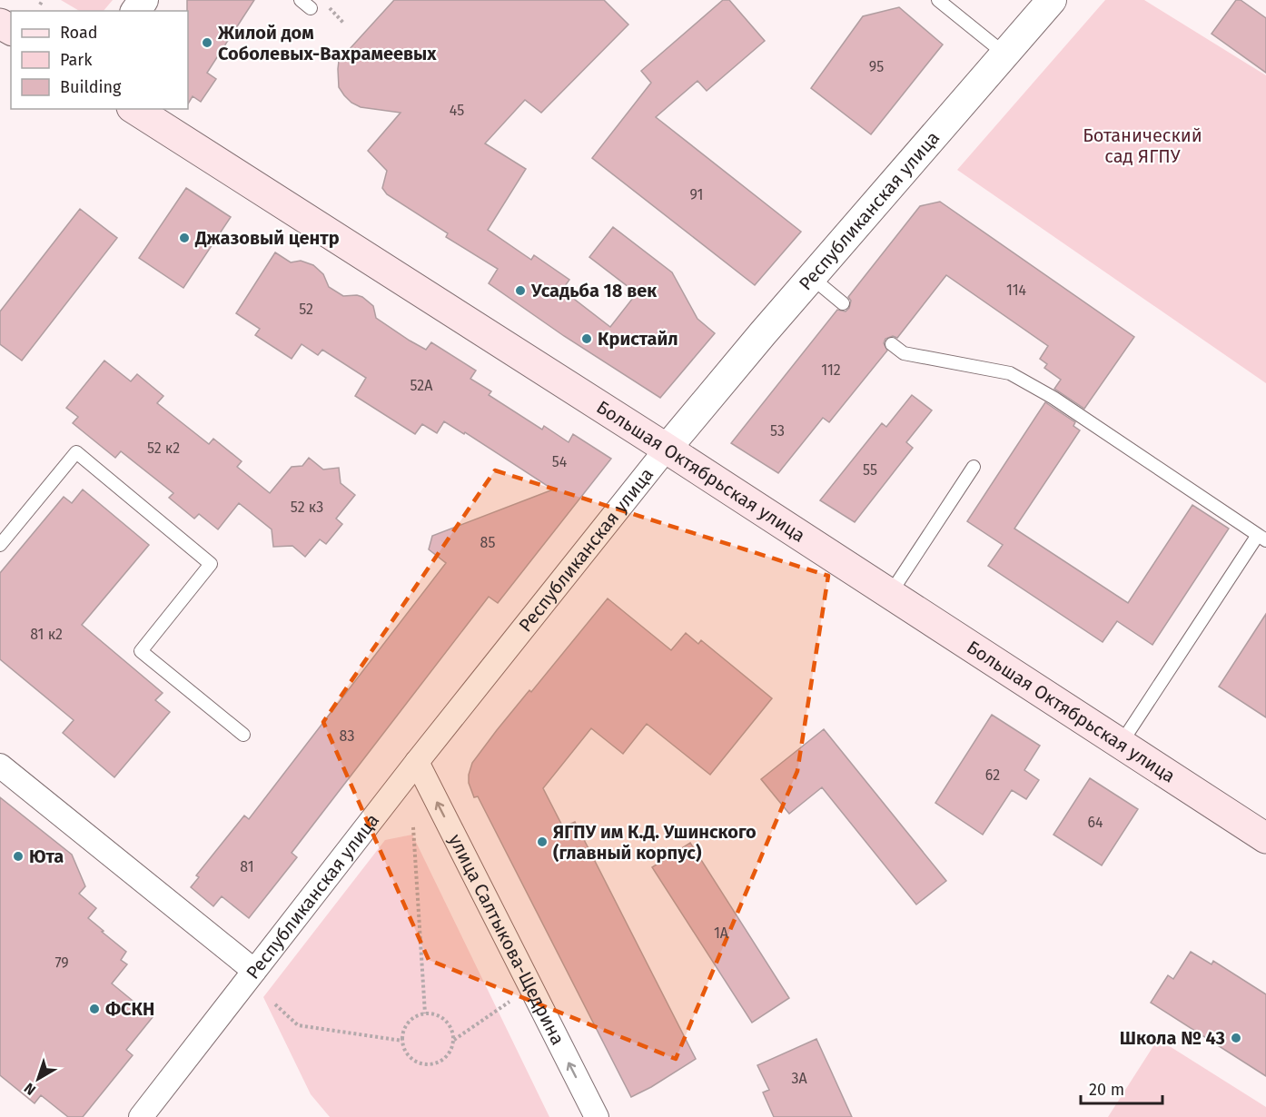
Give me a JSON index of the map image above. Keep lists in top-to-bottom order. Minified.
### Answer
{"streets":{"main road":["Большая Октябрьская улица"],"street":["Республиканская улица","улица Салтыкова-Щедрина"]},"crossings":[["Республиканская улица","Большая Октябрьская улица"],["Республиканская улица","улица Салтыкова-Щедрина"]],"one_way":["улица Салтыкова-Щедрина"],"parks":["Ботанический сад ЯГПУ"],"places":["Жилой дом Соболевых-Вахрамеевых","Джазовый центр","Усадьба 18 век","Кристайл","ЯГПУ им К.Д. Ушинского (главный корпус)","Юта","ФСКН","Школа № 43"],"house_numbers":["95","45","91","114","52","112","52А","53","52 к2","54","55","52 к3","85","81 к2","83","62","64","81","1А","79","3А"],"legend":["Road","Park","Building"],"scale_bar":"20 m","north":"bottom left"}
